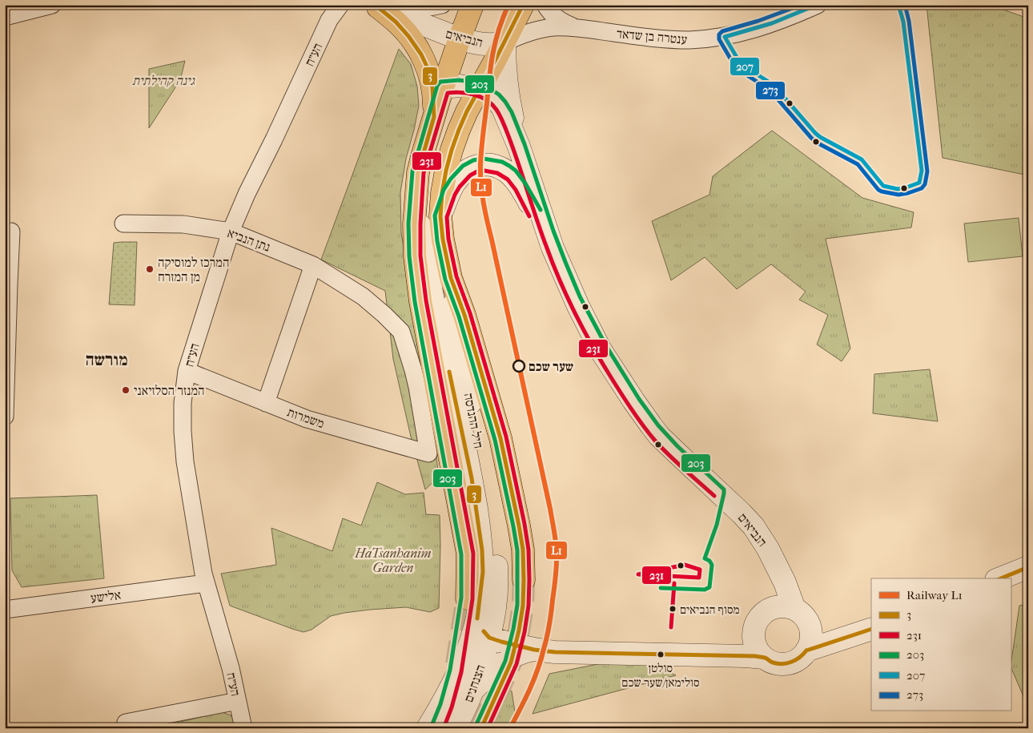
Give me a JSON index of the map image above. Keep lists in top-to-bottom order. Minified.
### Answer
{"streets":{"highway":["חיל ההנדסה"],"street":["ענטרה בן שדאד","הנביאים","הע״ח","נתן הנביא","משמרות","אלישע","הצנחנים"]},"crossings":[["ענטרה בן שדאד","הנביאים"],["ענטרה בן שדאד","חיל ההנדסה"],["הנביאים","חיל ההנדסה"],["הע״ח","נתן הנביא"],["הע״ח","משמרות"],["הע״ח","אלישע"],["נתן הנביא","משמרות"],["חיל ההנדסה","הצנחנים"]],"districts":["מורשה"],"parks":["גינה קהילתית","HaTsanhanim Garden"],"places":["המרכז למוסיקה מן המזרח","שער שכם","המנזר הסלזיאני","מסוף הנביאים","סולטן סולימאן/שער שכם"],"lines":["rail line L1","transit line 3","transit line 207","transit line 273","transit line 203","transit line 231"],"legend":["Railway L1","3","231","203","207","273"]}
